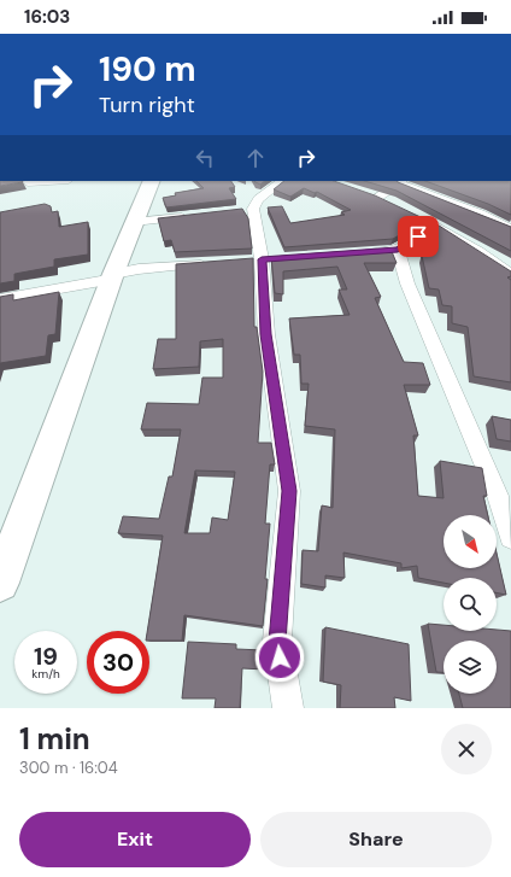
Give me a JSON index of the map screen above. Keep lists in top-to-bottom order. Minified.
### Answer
{"north":"bottom right","page":{"status":"16:03","turn":["190 m","Turn right"],"speed":"19 km/h","limit":"30","heading":["1 min","300 m · 16:04"],"buttons":["Exit","Share"]}}
